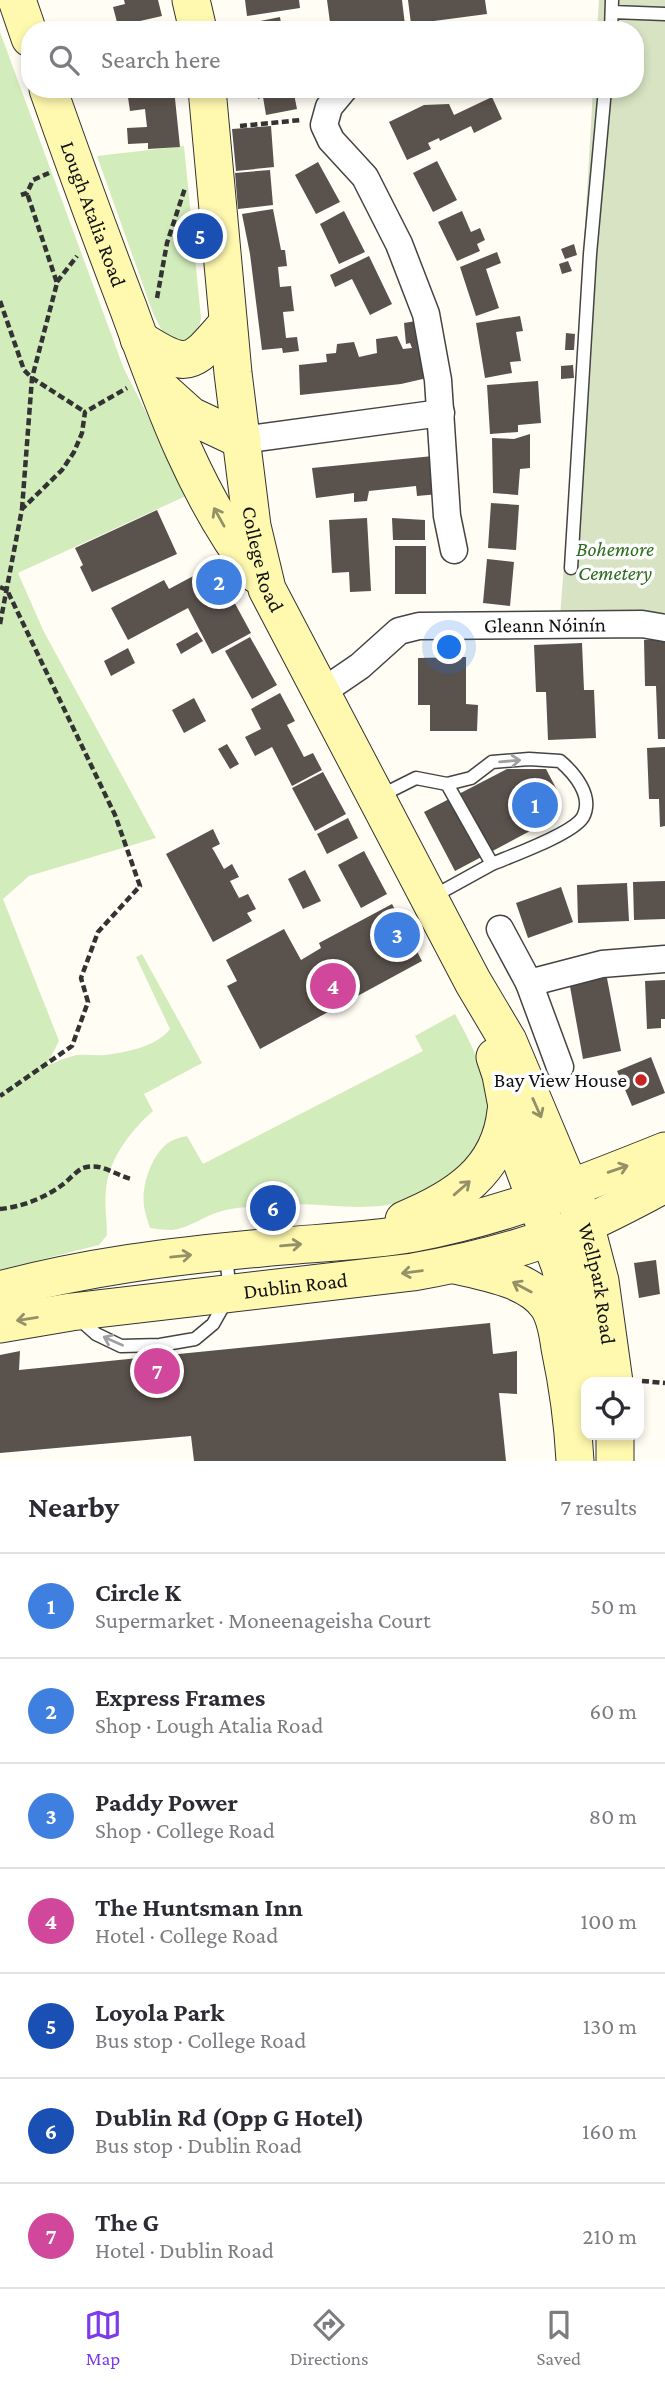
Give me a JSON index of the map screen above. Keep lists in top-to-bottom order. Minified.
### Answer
{"streets":{"main road":["Lough Atalia Road","College Road","Wellpark Road","Dublin Road"],"street":["Gleann Nóinín"]},"crossings":[["Lough Atalia Road","College Road"],["College Road","Gleann Nóinín"],["College Road","Wellpark Road"],["College Road","Dublin Road"],["Wellpark Road","Dublin Road"]],"one_way":["Lough Atalia Road"],"parks":["Bohemore Cemetery"],"places":["Bay View House"],"page":{"search":"Search here","pins":["5","2","1","3","4","6","7"],"heading":["Nearby","7 results"],"list":[{"mark":"1","name":"Circle K","note":"Supermarket · Moneenageisha Court","value":"50 m"},{"mark":"2","name":"Express Frames","note":"Shop · Lough Atalia Road","value":"60 m"},{"mark":"3","name":"Paddy Power","note":"Shop · College Road","value":"80 m"},{"mark":"4","name":"The Huntsman Inn","note":"Hotel · College Road","value":"100 m"},{"mark":"5","name":"Loyola Park","note":"Bus stop · College Road","value":"130 m"},{"mark":"6","name":"Dublin Rd (Opp G Hotel)","note":"Bus stop · Dublin Road","value":"160 m"},{"mark":"7","name":"The G","note":"Hotel · Dublin Road","value":"210 m"}],"nav":["Map","Directions","Saved"]}}
